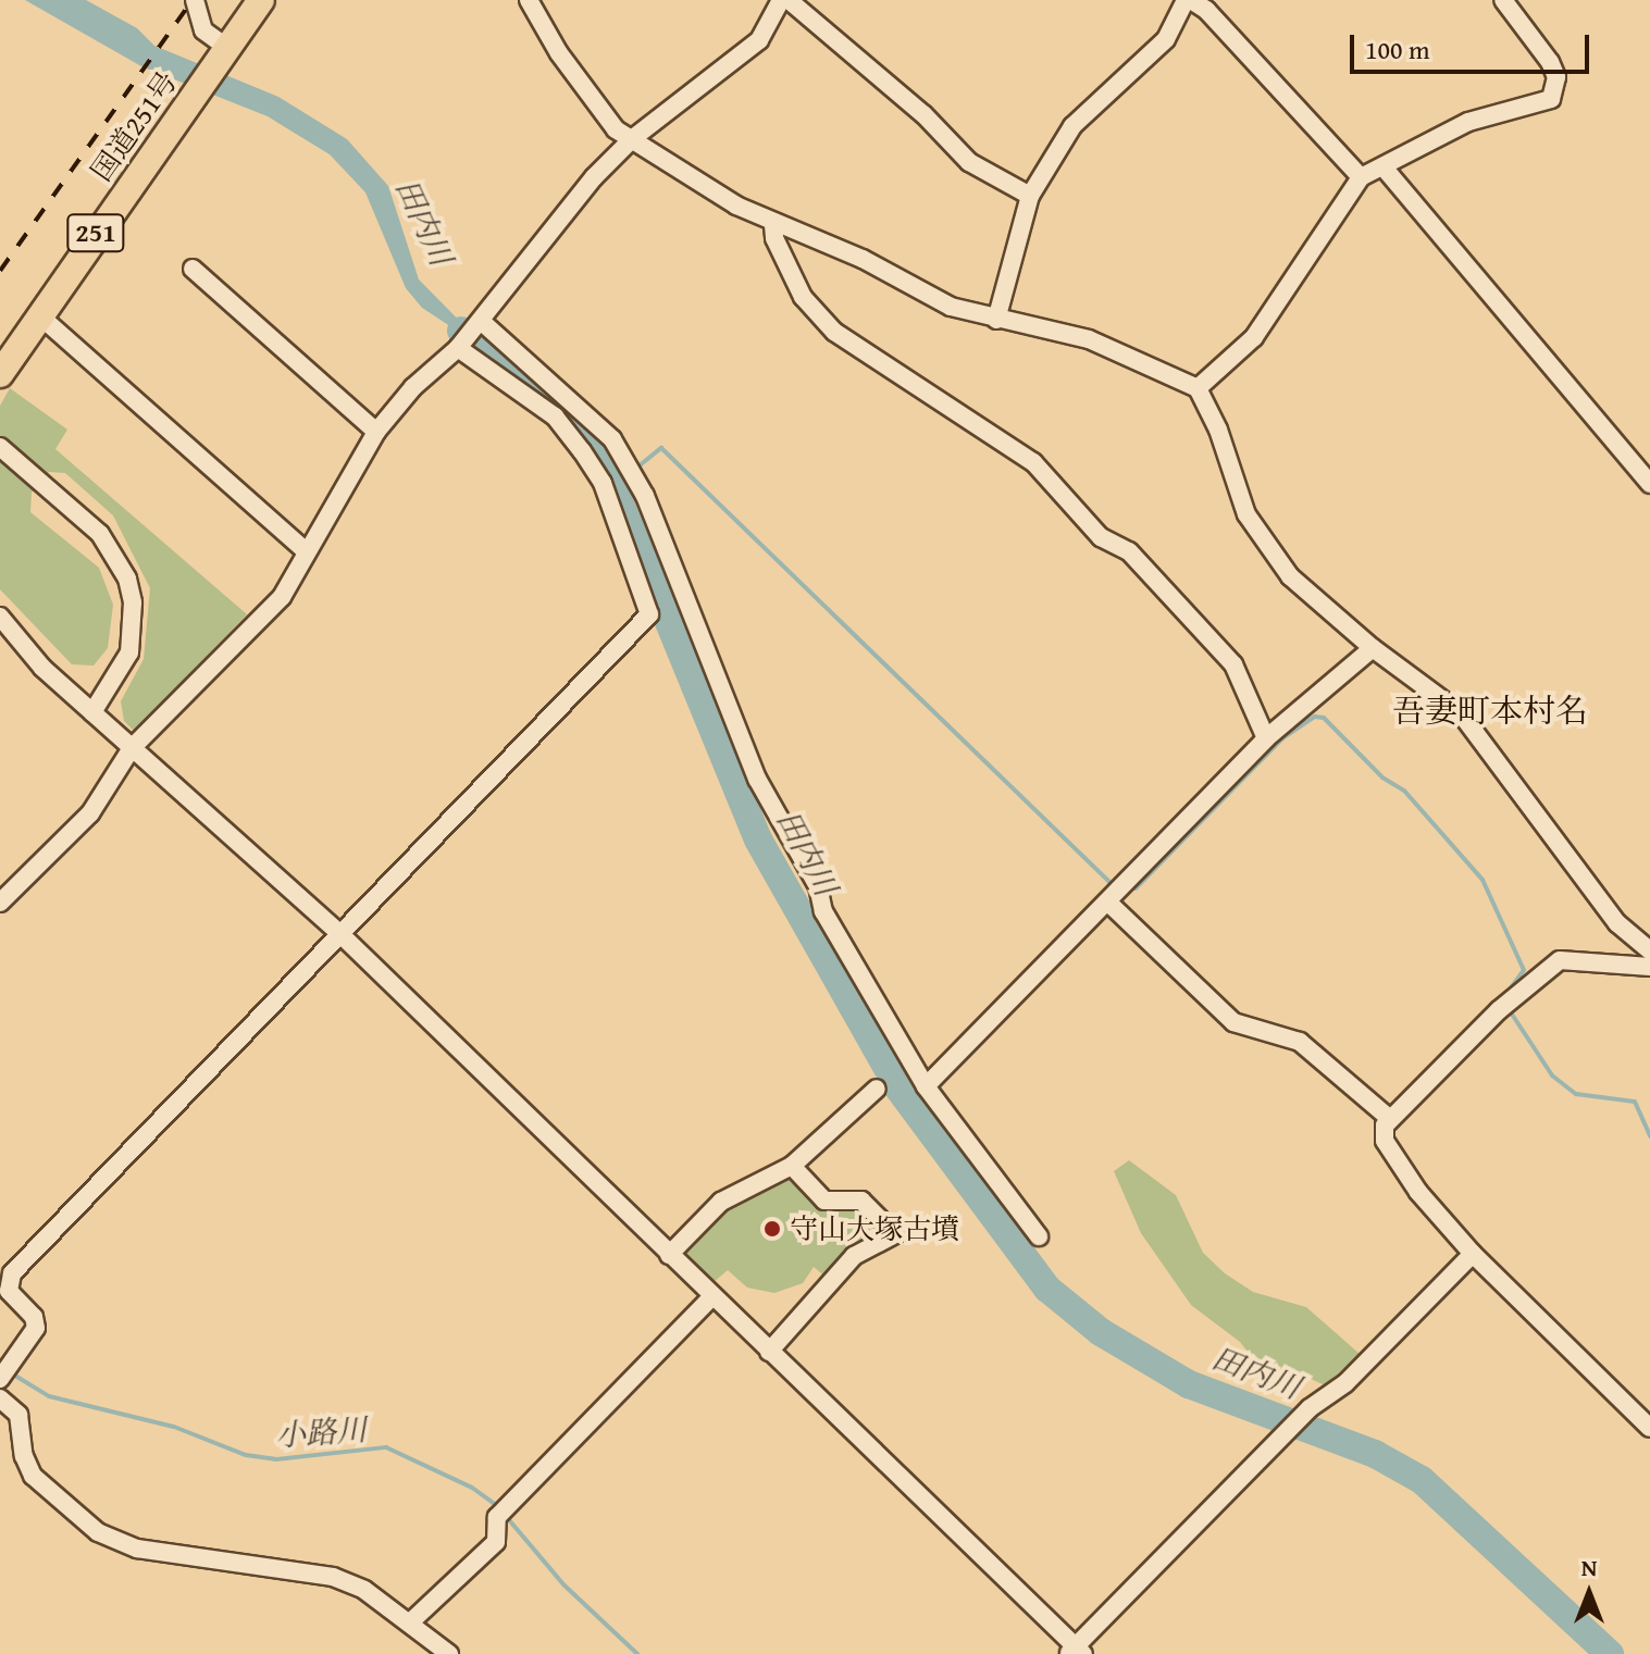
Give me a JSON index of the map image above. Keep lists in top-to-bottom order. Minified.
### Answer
{"streets":{"highway":["国道251号","251"]},"districts":["吾妻町本村名"],"water":["田内川","小路川"],"places":["守山大塚古墳"],"scale_bar":"100 m","north":"top"}
